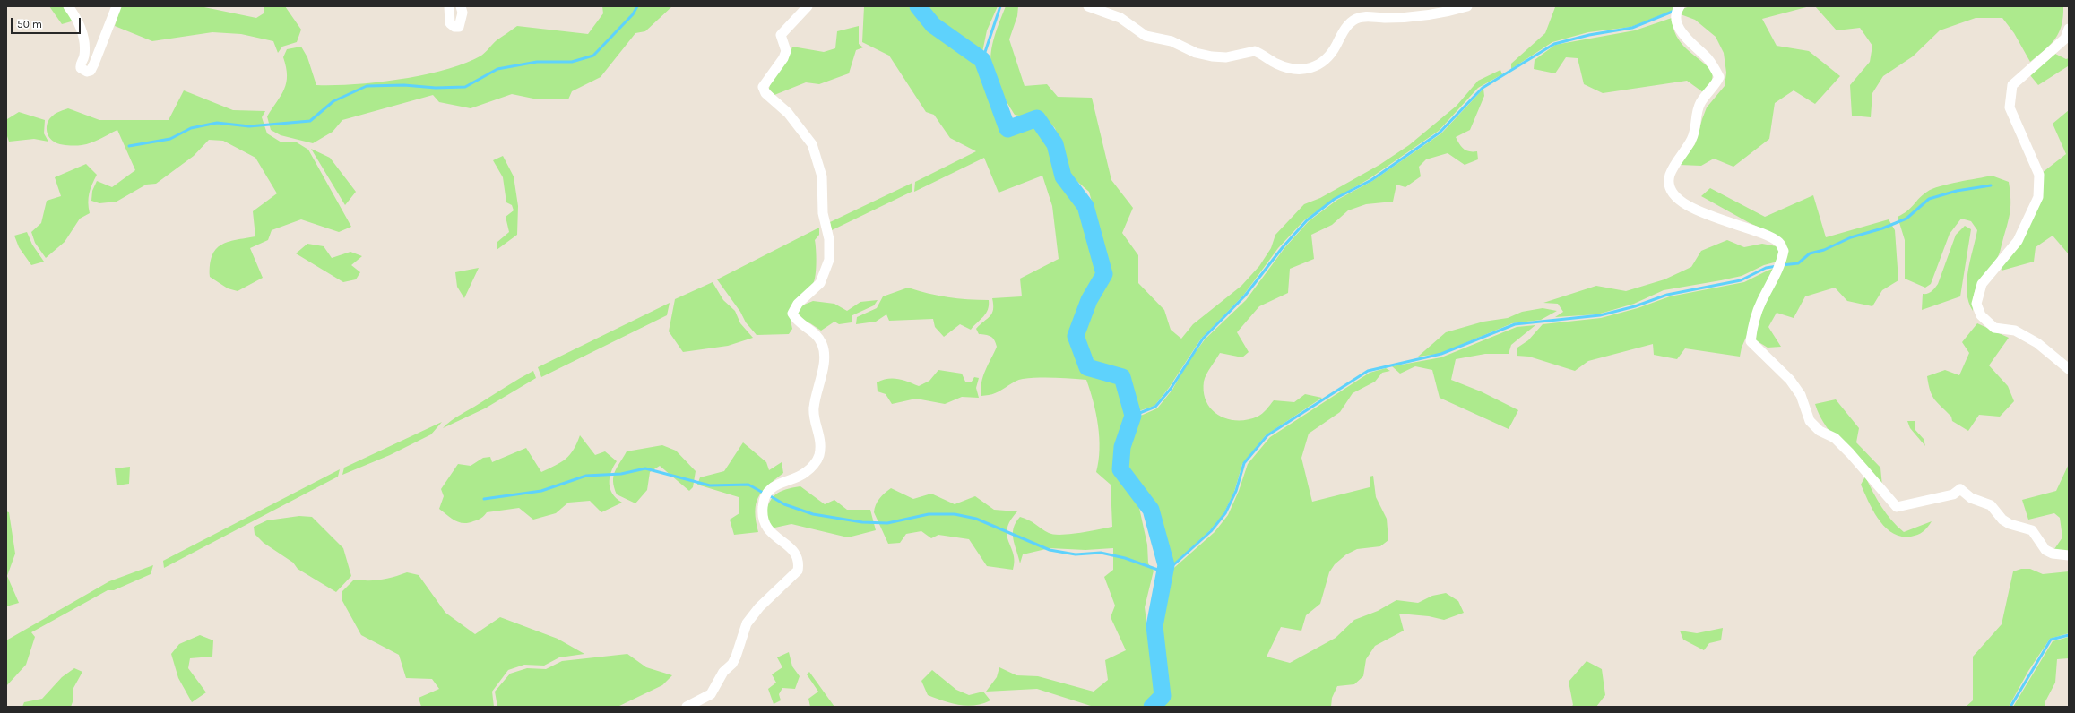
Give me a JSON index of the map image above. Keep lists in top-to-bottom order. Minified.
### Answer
{"scale_bar":"50 m"}
